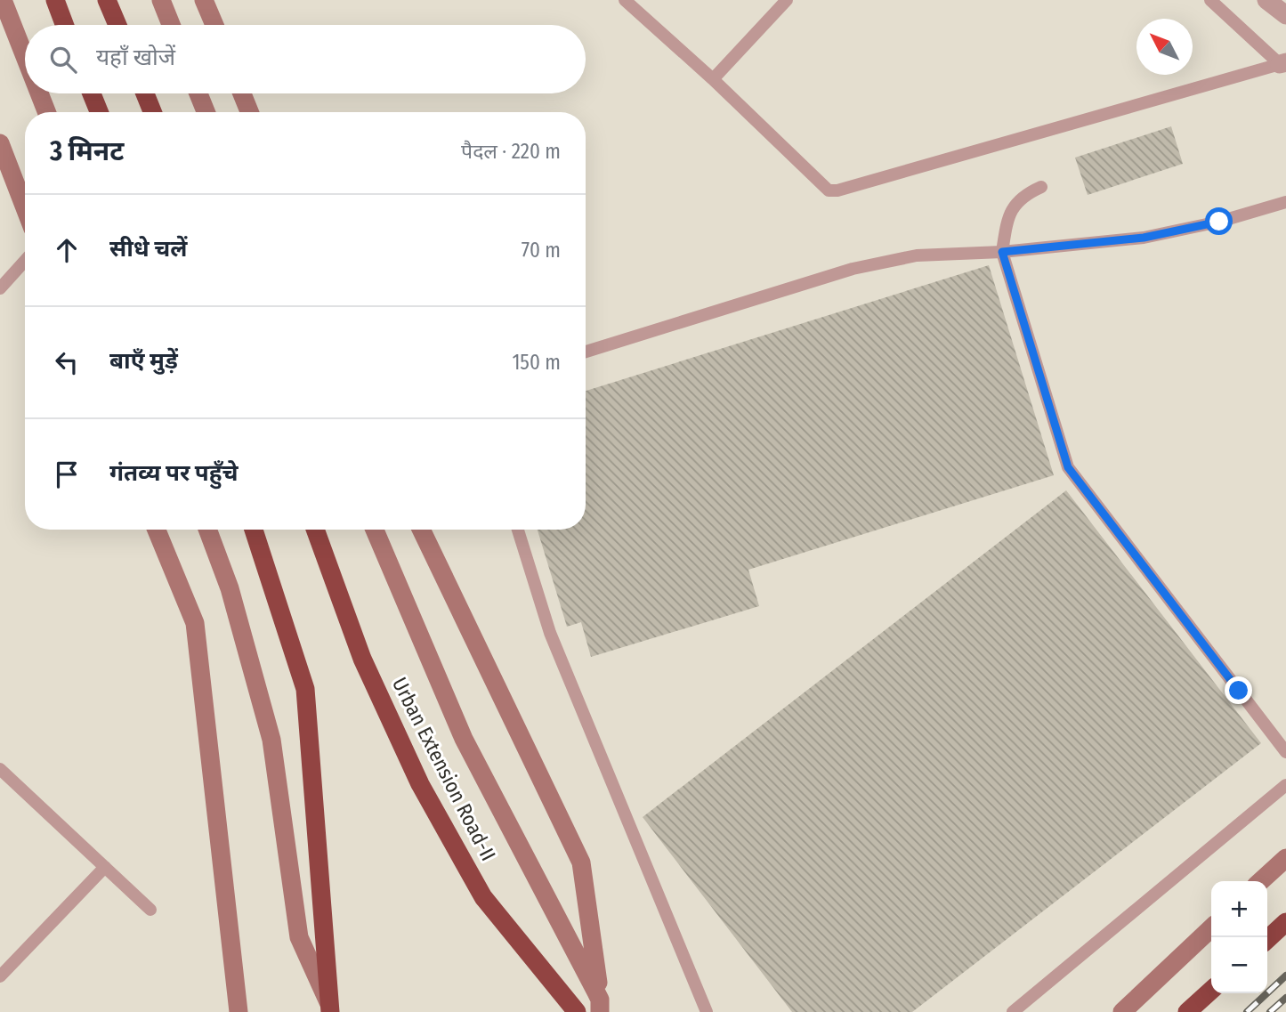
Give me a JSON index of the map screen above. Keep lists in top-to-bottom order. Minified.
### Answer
{"streets":{"highway":["Urban Extension Road-II"]},"north":"top left","page":{"search":"यहाँ खोजें","heading":["3 मिनट","पैदल · 220 m"],"list":[["सीधे चलें","70 m"],["बाएँ मुड़ें","150 m"],"गंतव्य पर पहुँचे"],"map_buttons":["+","−"]}}
